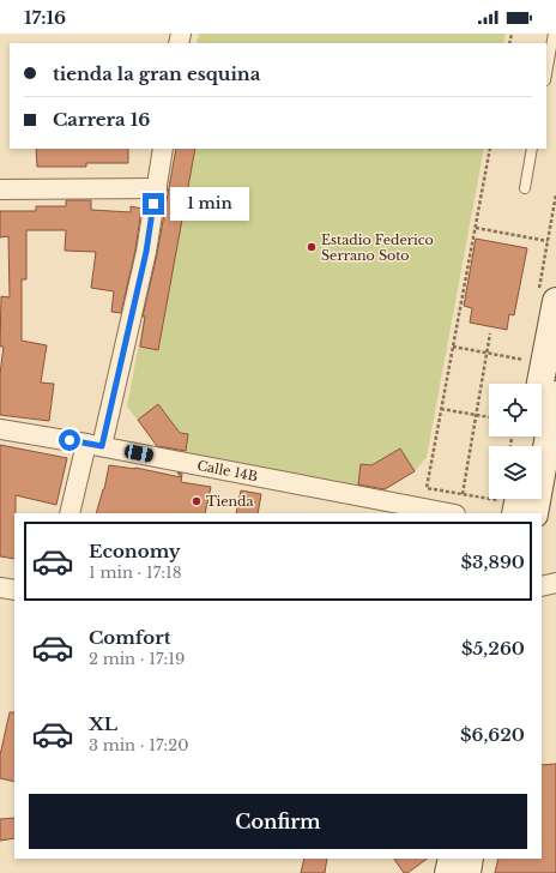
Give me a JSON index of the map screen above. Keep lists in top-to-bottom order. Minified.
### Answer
{"streets":{"street":["Calle 14B"]},"places":["Estadio Federico Serrano Soto","Tienda"],"page":{"status":"17:16","banner":["tienda la gran esquina","Carrera 16"],"bubble":"1 min","list":[{"name":"Economy","note":"1 min · 17:18","value":"$3,890"},{"name":"Comfort","note":"2 min · 17:19","value":"$5,260"},{"name":"XL","note":"3 min · 17:20","value":"$6,620"}],"buttons":"Confirm"}}
